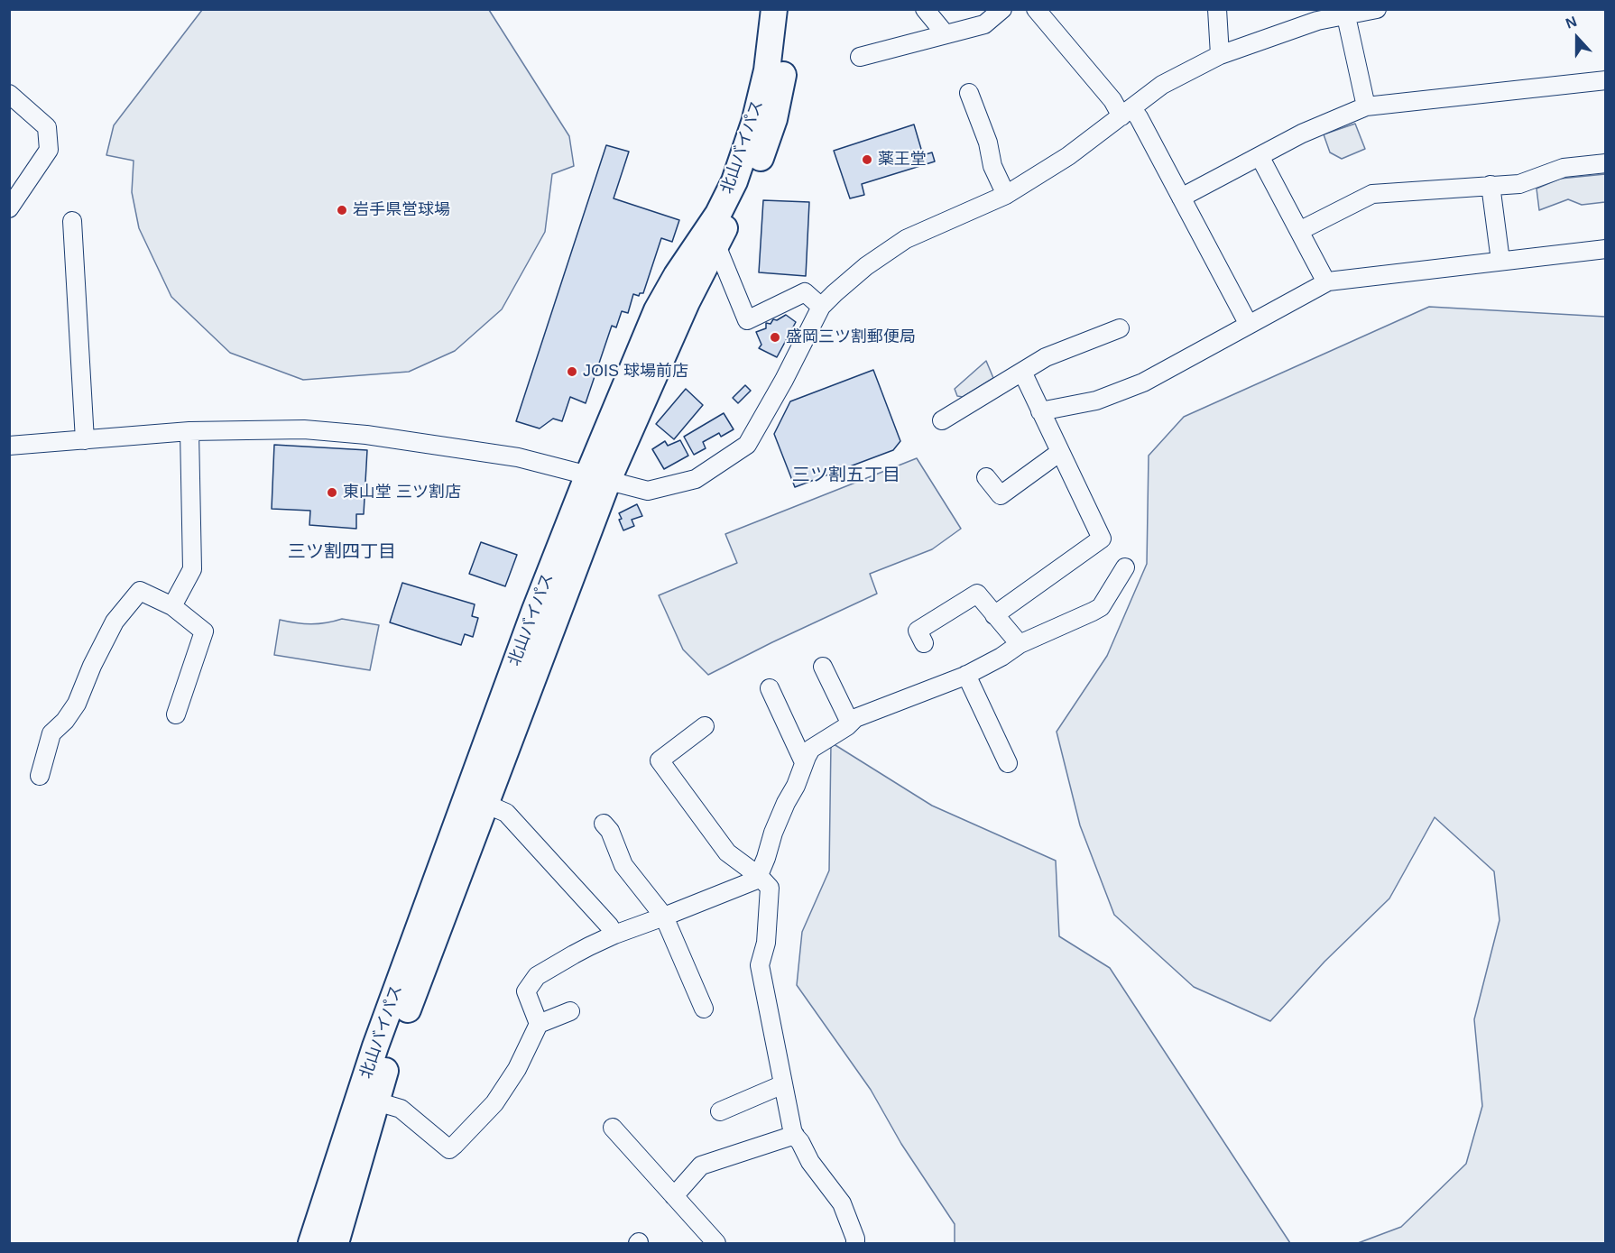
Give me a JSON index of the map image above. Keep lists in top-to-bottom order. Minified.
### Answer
{"streets":{"highway":["北山バイパス"]},"districts":["三ツ割五丁目","三ツ割四丁目"],"places":["薬王堂","岩手県営球場","盛岡三ツ割郵便局","JOIS 球場前店","東山堂 三ツ割店"],"north":"top"}
